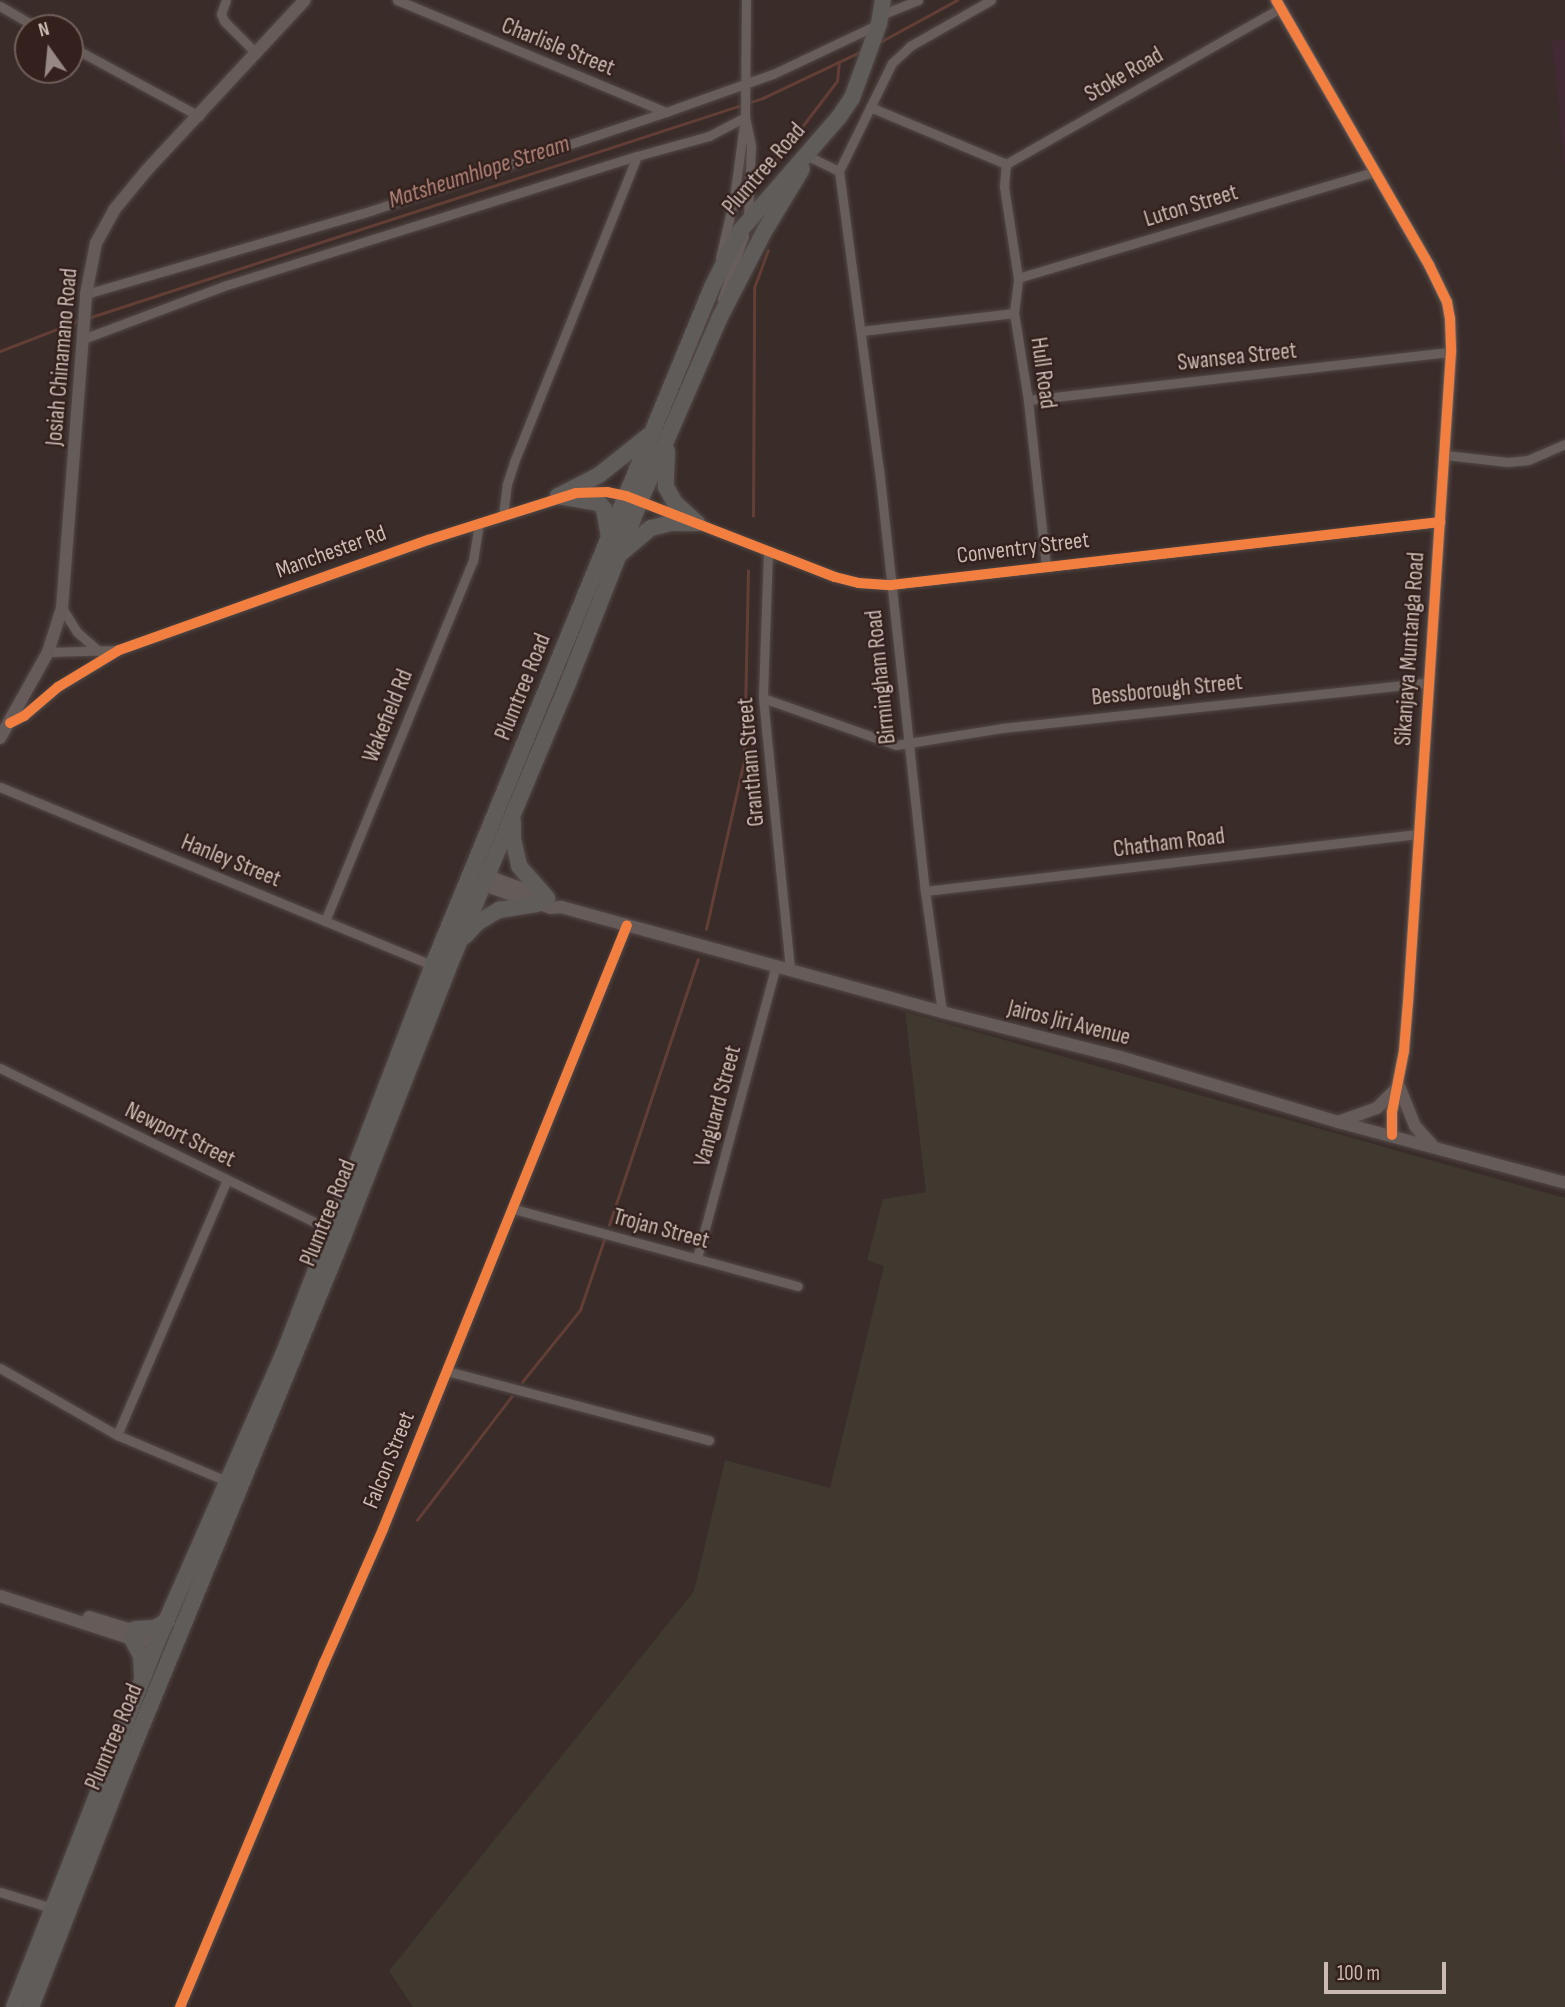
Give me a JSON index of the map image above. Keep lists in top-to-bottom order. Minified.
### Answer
{"streets":{"highway":["Plumtree Road"],"street":["Charlisle Street","Stoke Road","Luton Street","Josiah Chinamano Road","Swansea Street","Hull Road","Conventry Street","Manchester Rd","Sikanjaya Muntanga Road","Birmingham Road","Bessborough Street","Wakefield Rd","Grantham Street","Chatham Road","Hanley Street","Jairos Jiri Avenue","Vanguard Street","Newport Street","Trojan Street","Falcon Street"]},"crossings":[["Stoke Road","Hull Road"],["Stoke Road","Sikanjaya Muntanga Road"],["Plumtree Road","Conventry Street"],["Plumtree Road","Manchester Rd"],["Plumtree Road","Hanley Street"],["Plumtree Road","Jairos Jiri Avenue"],["Plumtree Road","Newport Street"],["Luton Street","Hull Road"],["Luton Street","Sikanjaya Muntanga Road"],["Swansea Street","Hull Road"],["Swansea Street","Sikanjaya Muntanga Road"],["Hull Road","Conventry Street"],["Conventry Street","Manchester Rd"],["Conventry Street","Sikanjaya Muntanga Road"],["Conventry Street","Birmingham Road"],["Conventry Street","Grantham Street"],["Manchester Rd","Wakefield Rd"],["Sikanjaya Muntanga Road","Bessborough Street"],["Sikanjaya Muntanga Road","Chatham Road"],["Sikanjaya Muntanga Road","Jairos Jiri Avenue"],["Birmingham Road","Bessborough Street"],["Birmingham Road","Chatham Road"],["Birmingham Road","Jairos Jiri Avenue"],["Bessborough Street","Grantham Street"],["Wakefield Rd","Hanley Street"],["Grantham Street","Jairos Jiri Avenue"],["Jairos Jiri Avenue","Vanguard Street"],["Jairos Jiri Avenue","Falcon Street"],["Vanguard Street","Trojan Street"],["Trojan Street","Falcon Street"]],"water":["Matsheumhlope Stream"],"scale_bar":"100 m","north":"top"}
